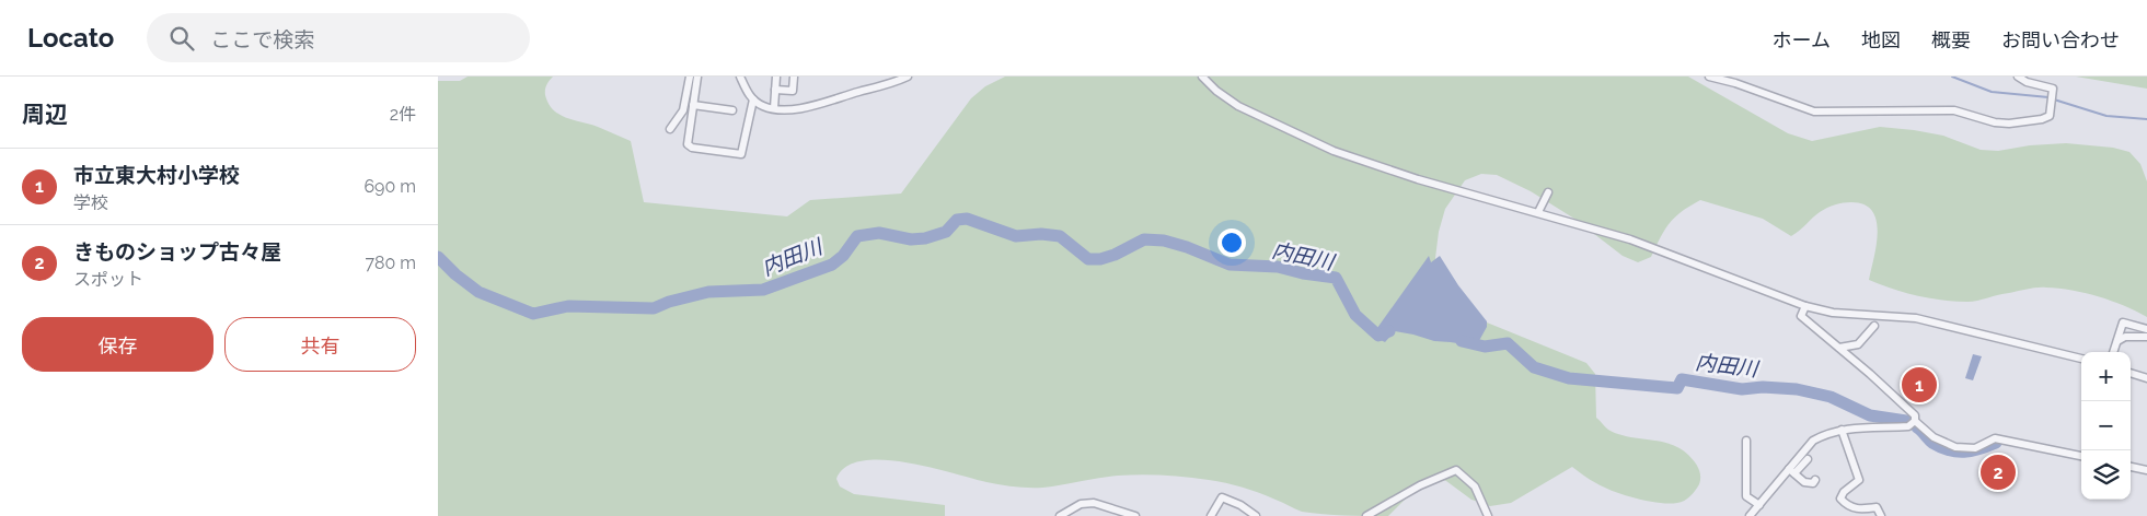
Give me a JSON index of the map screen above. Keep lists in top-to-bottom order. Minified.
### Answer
{"water":["内田川"],"page":{"header":"Locato","search":"ここで検索","nav":["ホーム","地図","概要","お問い合わせ"],"heading":["周辺","2件"],"list":[{"mark":"1","name":"市立東大村小学校","note":"学校","value":"690 m"},{"mark":"2","name":"きものショップ古々屋","note":"スポット","value":"780 m"}],"buttons":["保存","共有"],"map_buttons":["+","−"],"pins":["1","2"]}}
